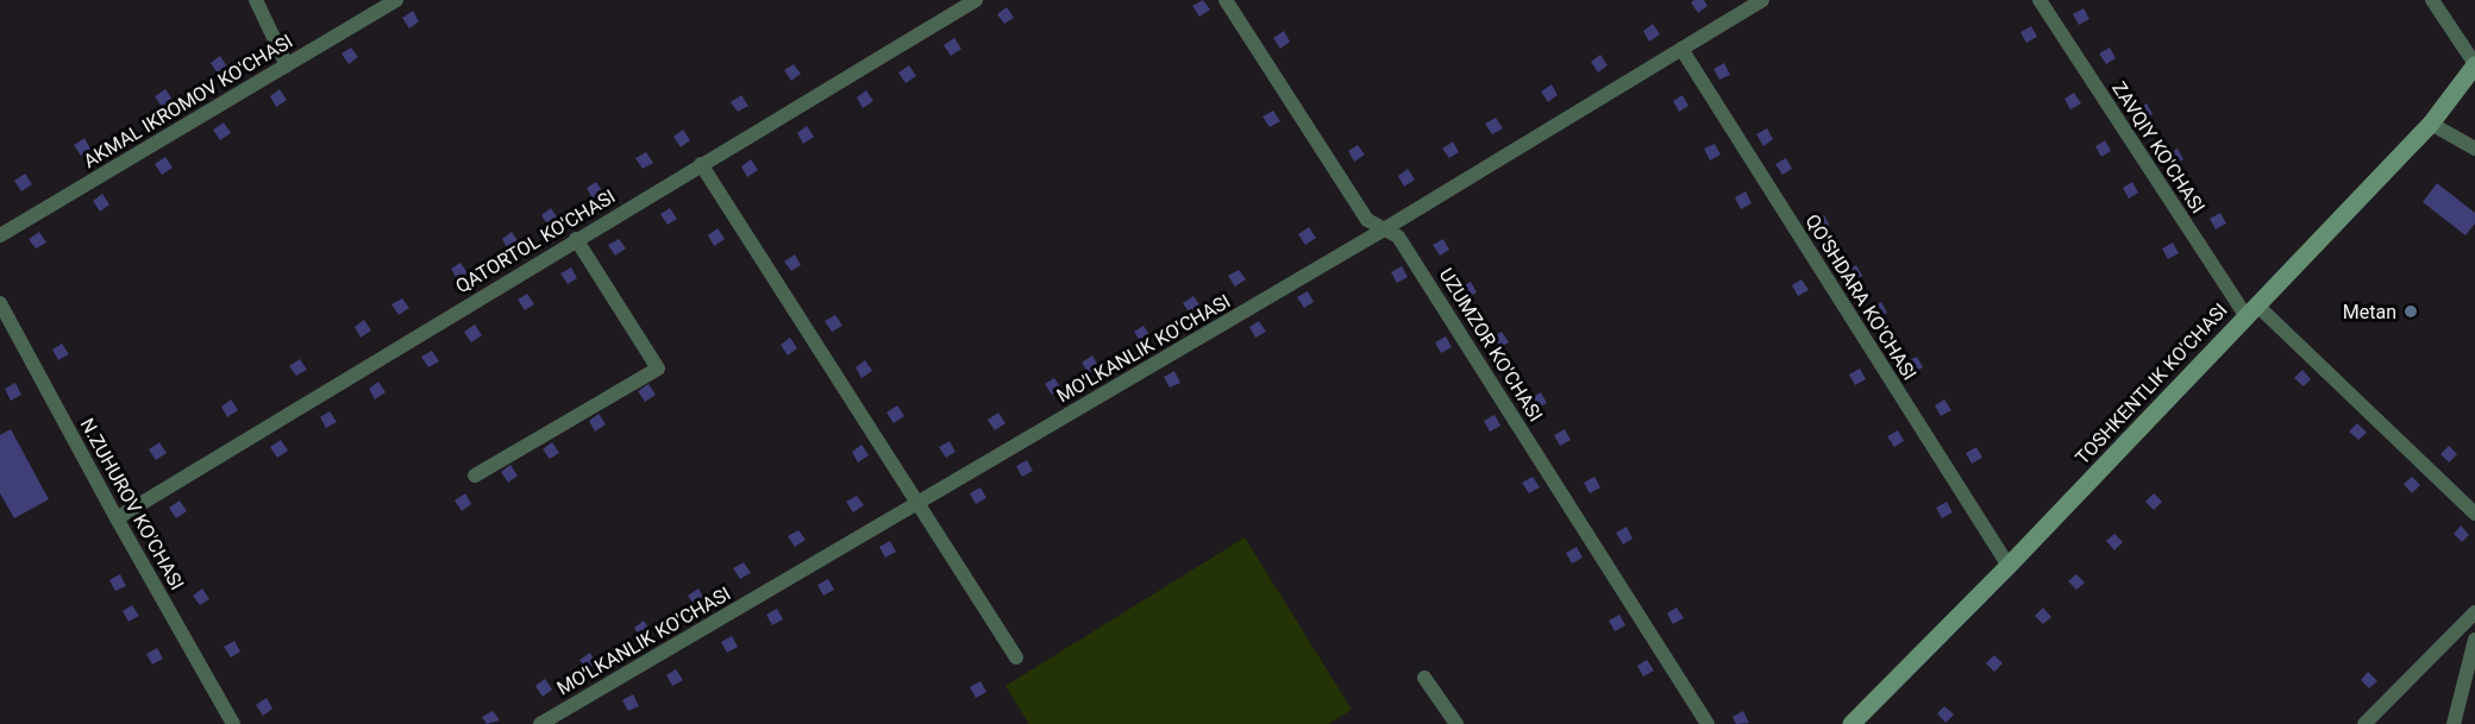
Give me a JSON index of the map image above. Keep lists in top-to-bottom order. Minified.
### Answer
{"streets":{"main road":["TOSHKENTLIK KO'CHASI"],"street":["AKMAL IKROMOV KO'CHASI","ZAVQIY KO'CHASI","QATORTOL KO'CHASI","QO'SHDARA KO'CHASI","UZUMZOR KO'CHASI","MO'LKANLIK KO'CHASI","N.ZUHUROV KO'CHASI"]},"crossings":[["ZAVQIY KO'CHASI","TOSHKENTLIK KO'CHASI"],["QATORTOL KO'CHASI","N.ZUHUROV KO'CHASI"],["QO'SHDARA KO'CHASI","MO'LKANLIK KO'CHASI"],["QO'SHDARA KO'CHASI","TOSHKENTLIK KO'CHASI"],["UZUMZOR KO'CHASI","MO'LKANLIK KO'CHASI"]],"places":["Metan"]}
